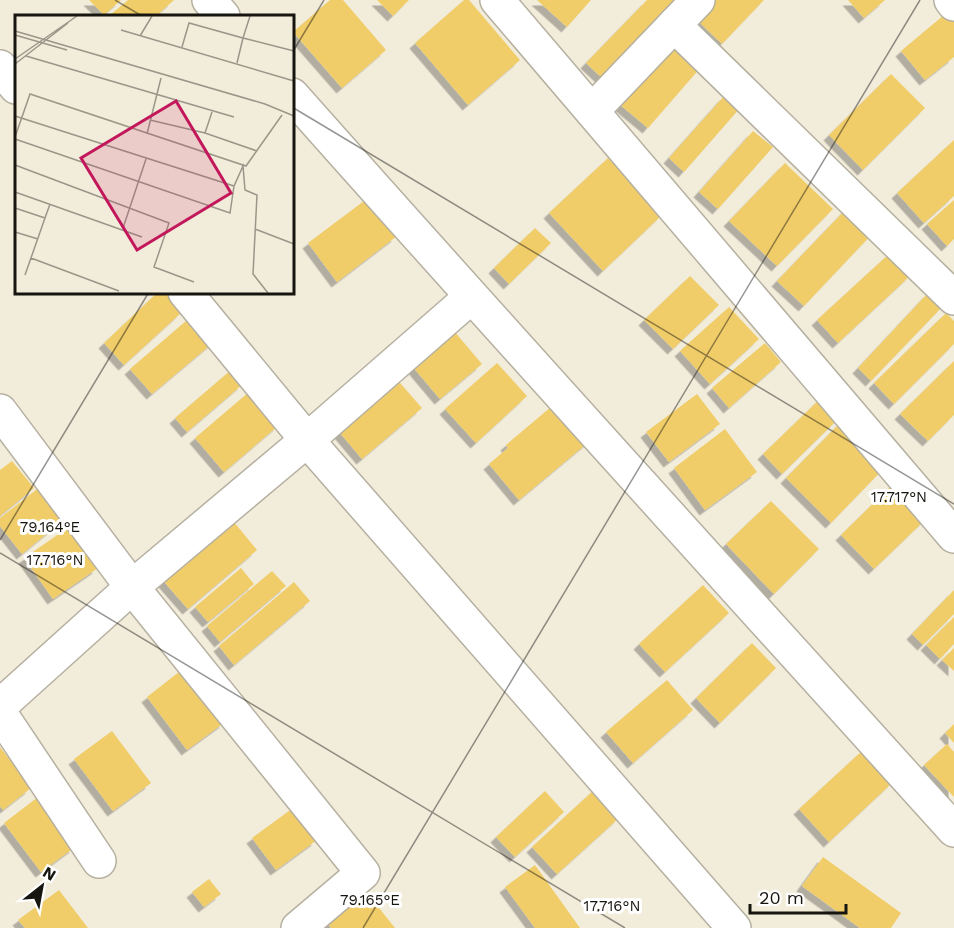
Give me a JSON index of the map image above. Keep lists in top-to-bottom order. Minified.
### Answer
{"scale_bar":"20 m","north":"top right","coordinates":["17.717°N","79.164°E","17.716°N","79.165°E"]}
